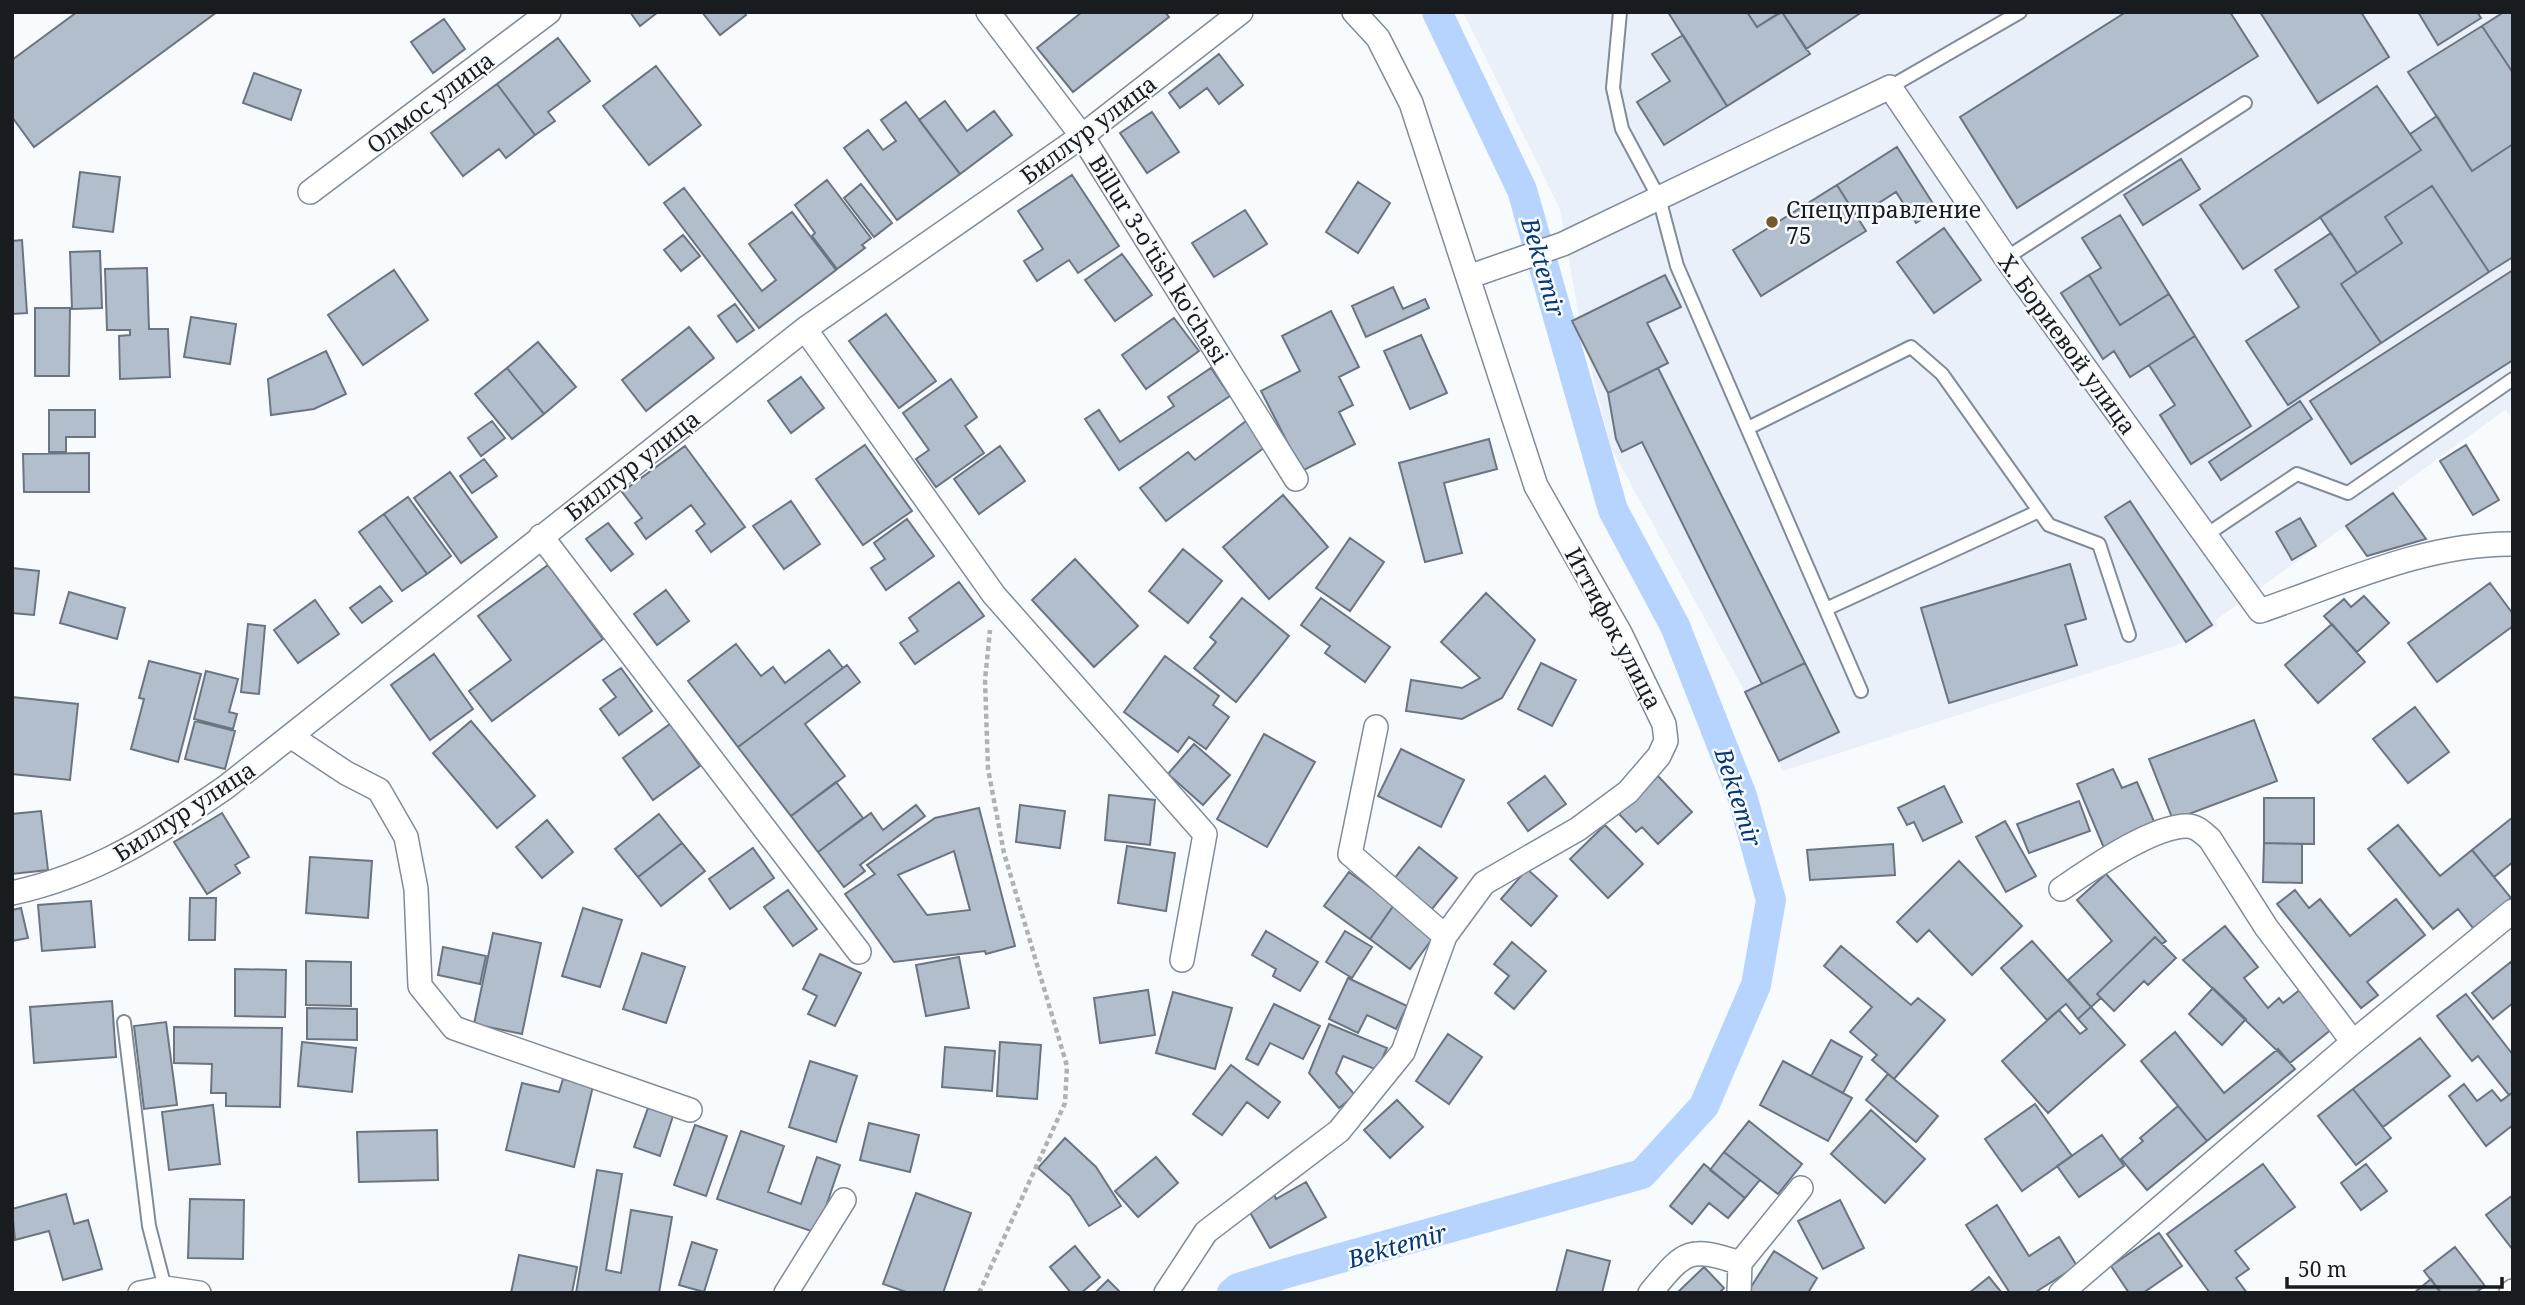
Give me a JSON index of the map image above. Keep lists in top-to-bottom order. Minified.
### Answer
{"streets":{"street":["Олмос улица","Биллур улица","Billur 3-o'tish ko'chasi","Х. Бориевой улица","Иттифок улица"]},"crossings":[["Биллур улица","Billur 3-o'tish ko'chasi"]],"water":["Bektemir"],"places":["Спецуправление 75"],"scale_bar":"50 m"}
